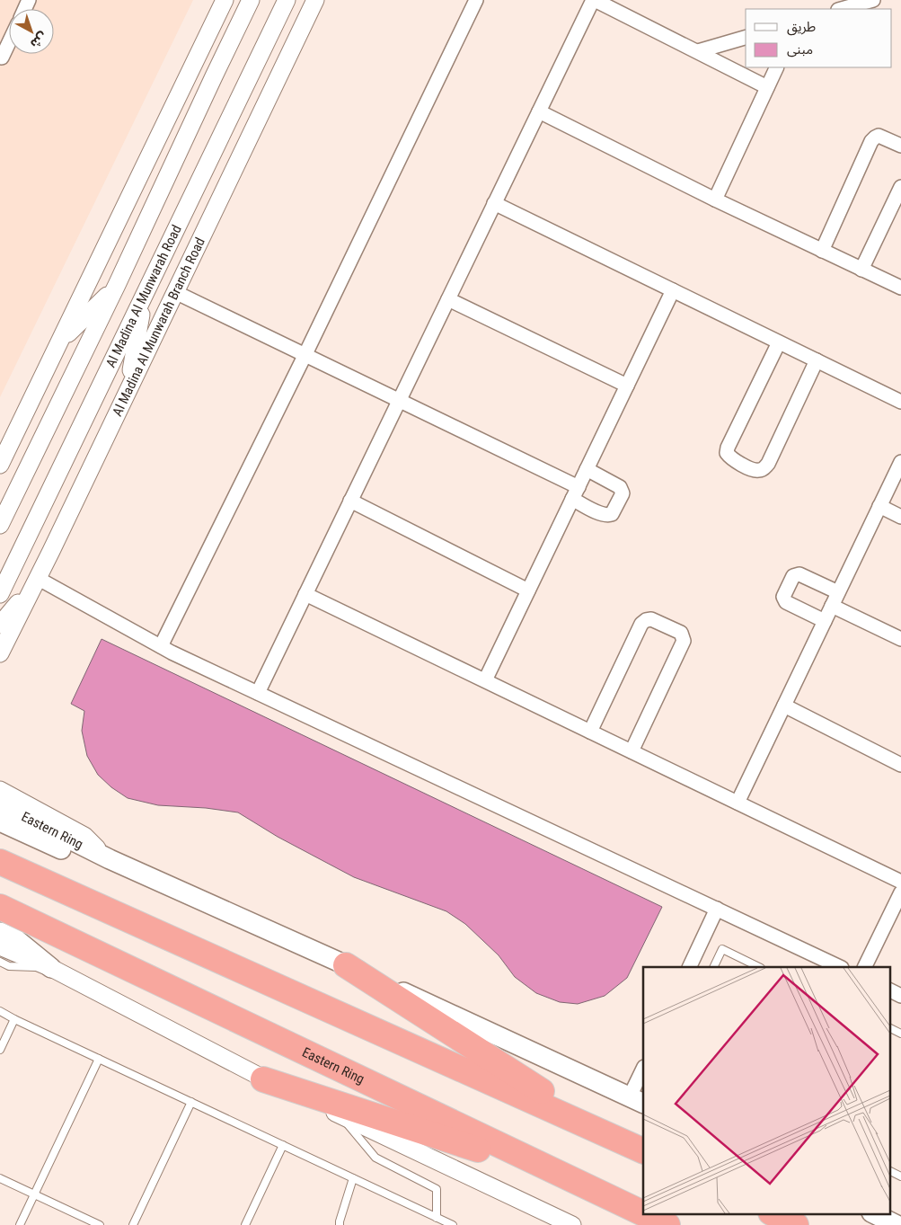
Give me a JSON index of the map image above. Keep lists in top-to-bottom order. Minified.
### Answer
{"streets":{"highway":["Eastern Ring"],"street":["Al Madina Al Munwarah Road","Al Madina Al Munwarah Branch Road"]},"legend":["طريق","مبنى"],"north":"bottom right"}
